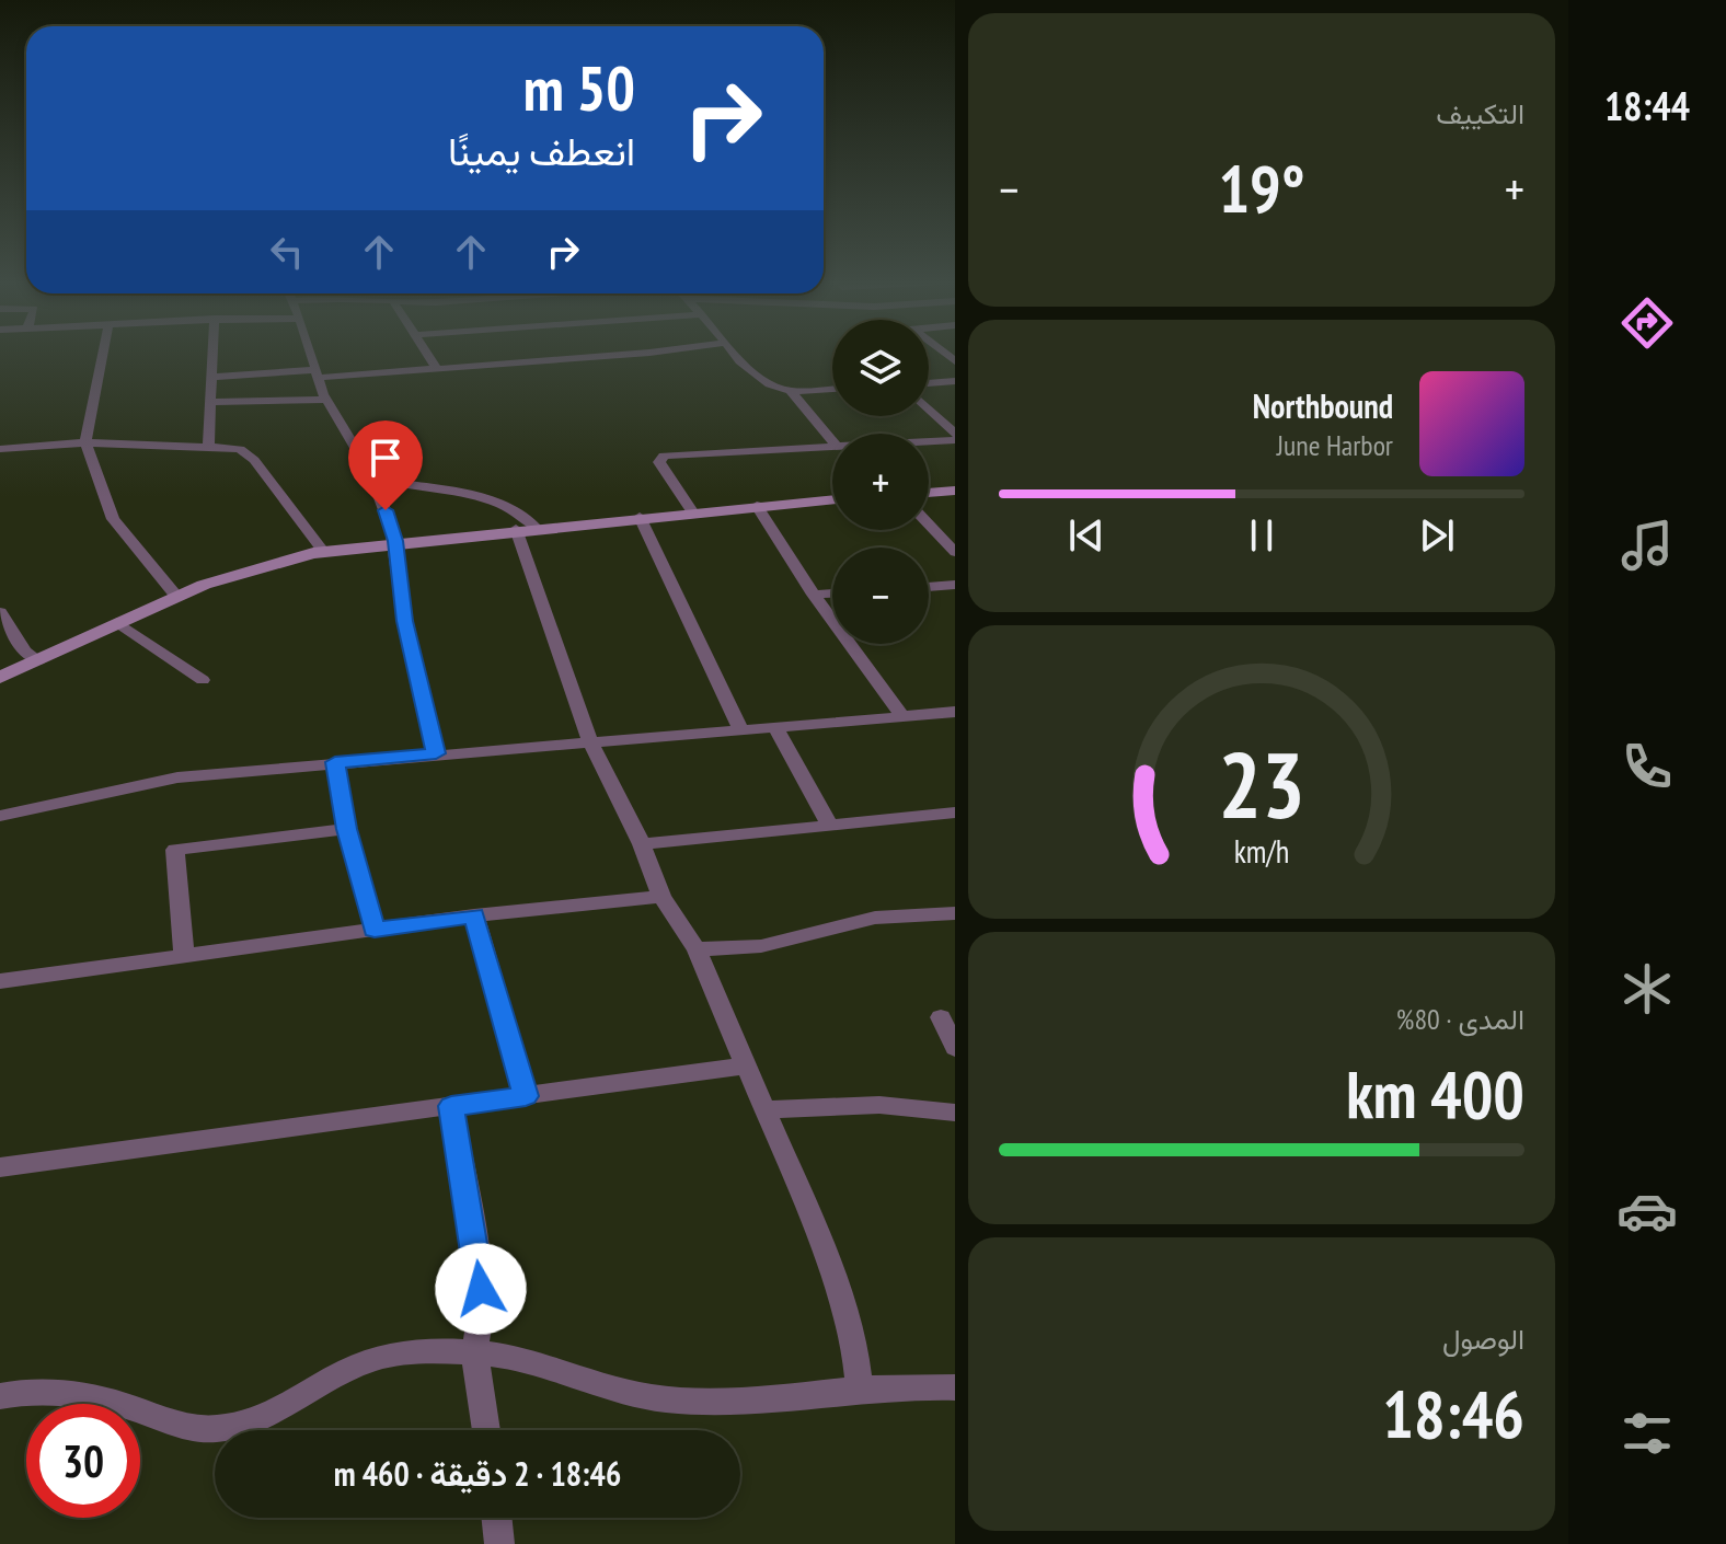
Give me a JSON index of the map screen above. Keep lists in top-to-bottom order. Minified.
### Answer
{"page":{"tabs":"18:44","tile":["التكييف",["المدى · 80%","400 km"],["الوصول","18:46"]],"turn":["50 m","انعطف يمينًا"],"heat":["−","19°","+"],"map_buttons":["+","−"],"song":["Northbound","June Harbor"],"limit":"30","trip":"18:46 · 2 دقيقة · 460 m","gauge":["23","km/h"]}}
